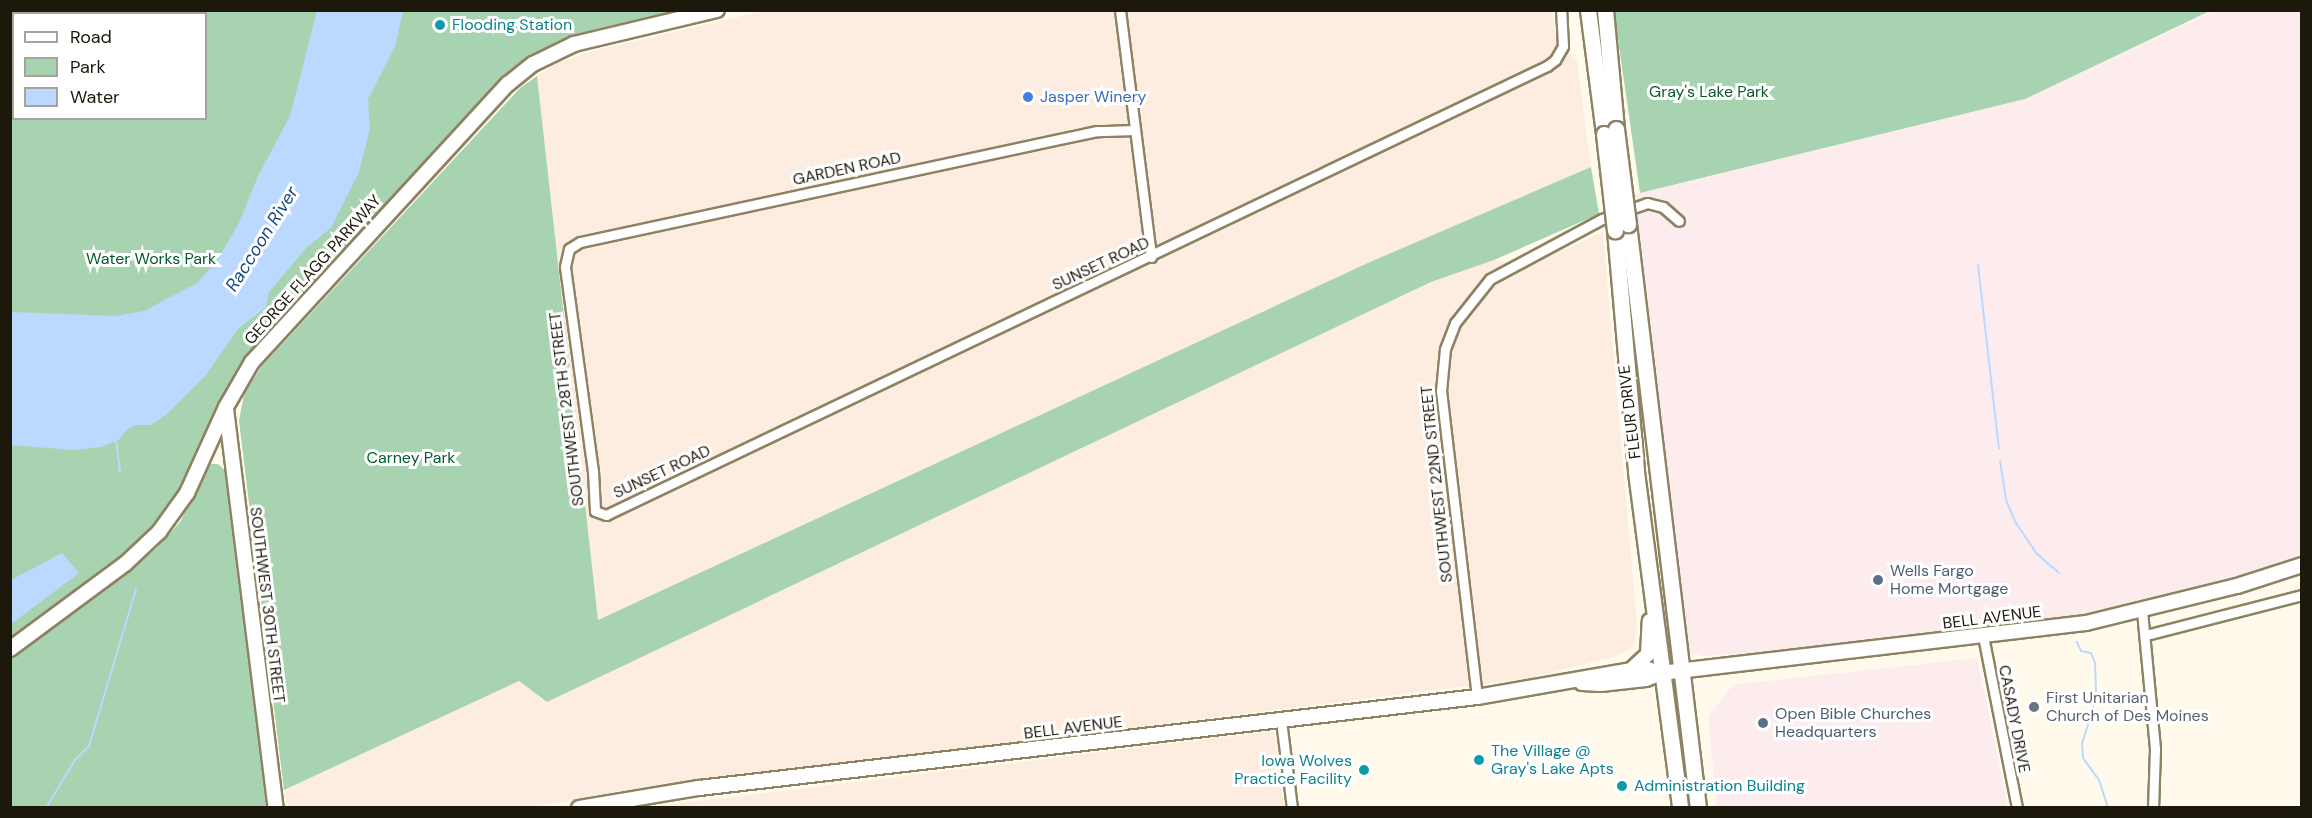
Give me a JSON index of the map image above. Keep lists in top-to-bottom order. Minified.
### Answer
{"streets":{"main road":["FLEUR DRIVE"],"street":["GARDEN ROAD","SUNSET ROAD","GEORGE FLAGG PARKWAY","SOUTHWEST 28TH STREET","SOUTHWEST 22ND STREET","SOUTHWEST 30TH STREET","BELL AVENUE","CASADY DRIVE"]},"crossings":[["GARDEN ROAD","SOUTHWEST 28TH STREET"],["SUNSET ROAD","SOUTHWEST 28TH STREET"],["GEORGE FLAGG PARKWAY","SOUTHWEST 30TH STREET"],["FLEUR DRIVE","BELL AVENUE"],["SOUTHWEST 22ND STREET","BELL AVENUE"],["BELL AVENUE","CASADY DRIVE"]],"water":["Raccoon River"],"parks":["Gray's Lake Park","Water Works Park","Carney Park"],"places":["Flooding Station","Jasper Winery","Wells Fargo Home Mortgage","First Unitarian Church of Des Moines","Open Bible Churches Headquarters","The Village @ Gray's Lake Apts","Iowa Wolves Practice Facility","Administration Building"],"legend":["Road","Park","Water"]}
